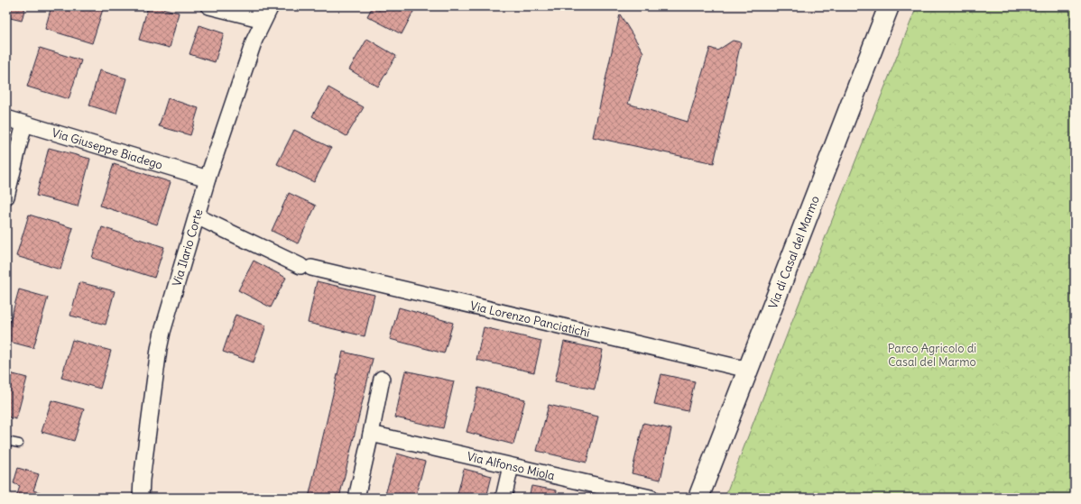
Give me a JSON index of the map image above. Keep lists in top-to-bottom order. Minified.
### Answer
{"streets":{"main road":["Via di Casal del Marmo"],"street":["Via Giuseppe Biadego","Via Ilario Corte","Via Lorenzo Panciatichi","Via Alfonso Miola"]},"crossings":[["Via Giuseppe Biadego","Via Ilario Corte"],["Via Ilario Corte","Via Lorenzo Panciatichi"],["Via di Casal del Marmo","Via Lorenzo Panciatichi"]],"parks":["Parco Agricolo di Casal del Marmo"]}
